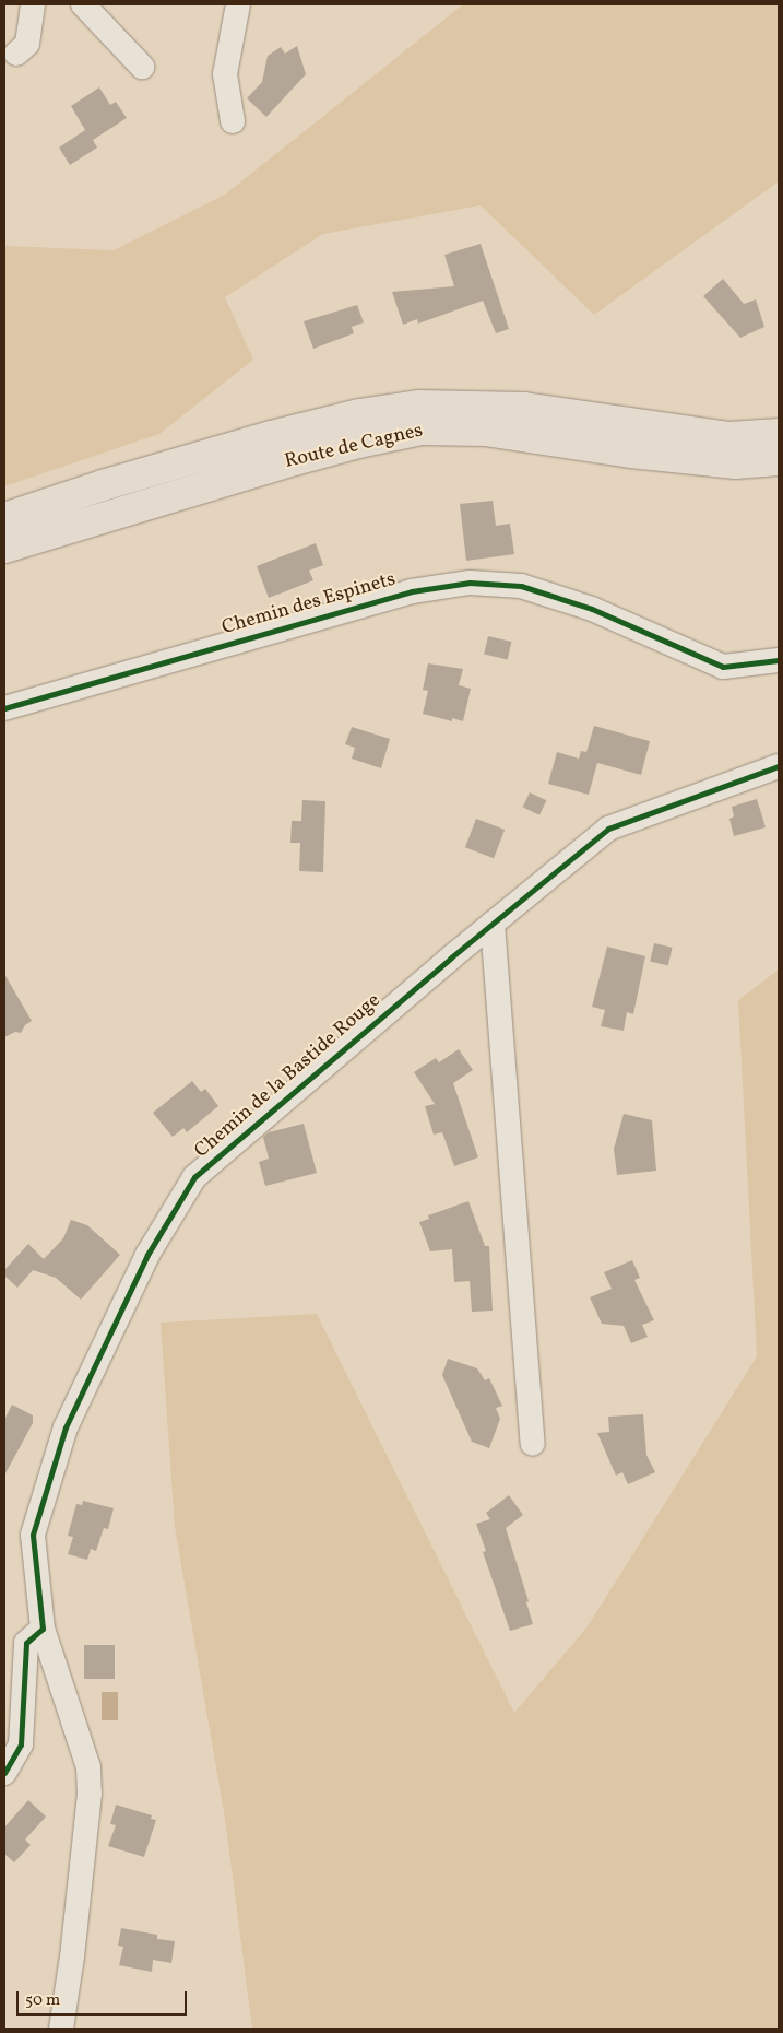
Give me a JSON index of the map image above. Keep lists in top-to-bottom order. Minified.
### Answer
{"streets":{"main road":["Route de Cagnes"],"street":["Chemin des Espinets","Chemin de la Bastide Rouge"]},"scale_bar":"50 m"}
